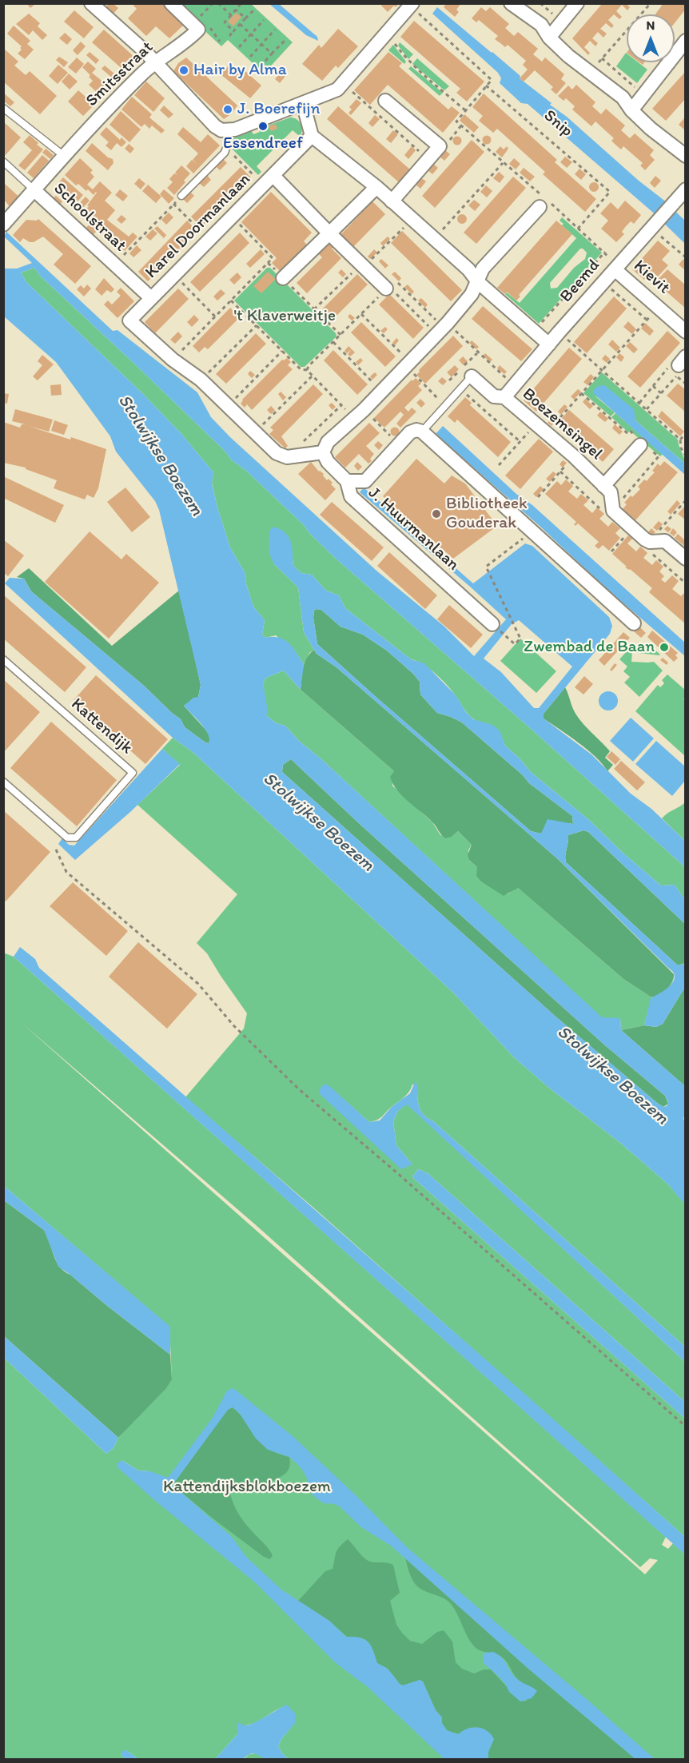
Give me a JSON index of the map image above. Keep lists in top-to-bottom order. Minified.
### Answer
{"streets":{"street":["Smitsstraat","Schoolstraat","Karel Doormanlaan","Kievit","Beemd","Boezemsingel","J. Huurmanlaan"],"lane":["Kattendijk"],"path":["Snip"]},"crossings":[["Smitsstraat","Schoolstraat"],["Schoolstraat","Karel Doormanlaan"],["Kievit","Beemd"],["Beemd","Boezemsingel"]],"water":["Stolwijkse Boezem"],"parks":["'t Klaverweitje","Kattendijksblokboezem"],"places":["Hair by Alma","J. Boerefijn","Essendreef","Bibliotheek Gouderak","Zwembad de Baan"],"north":"top"}
